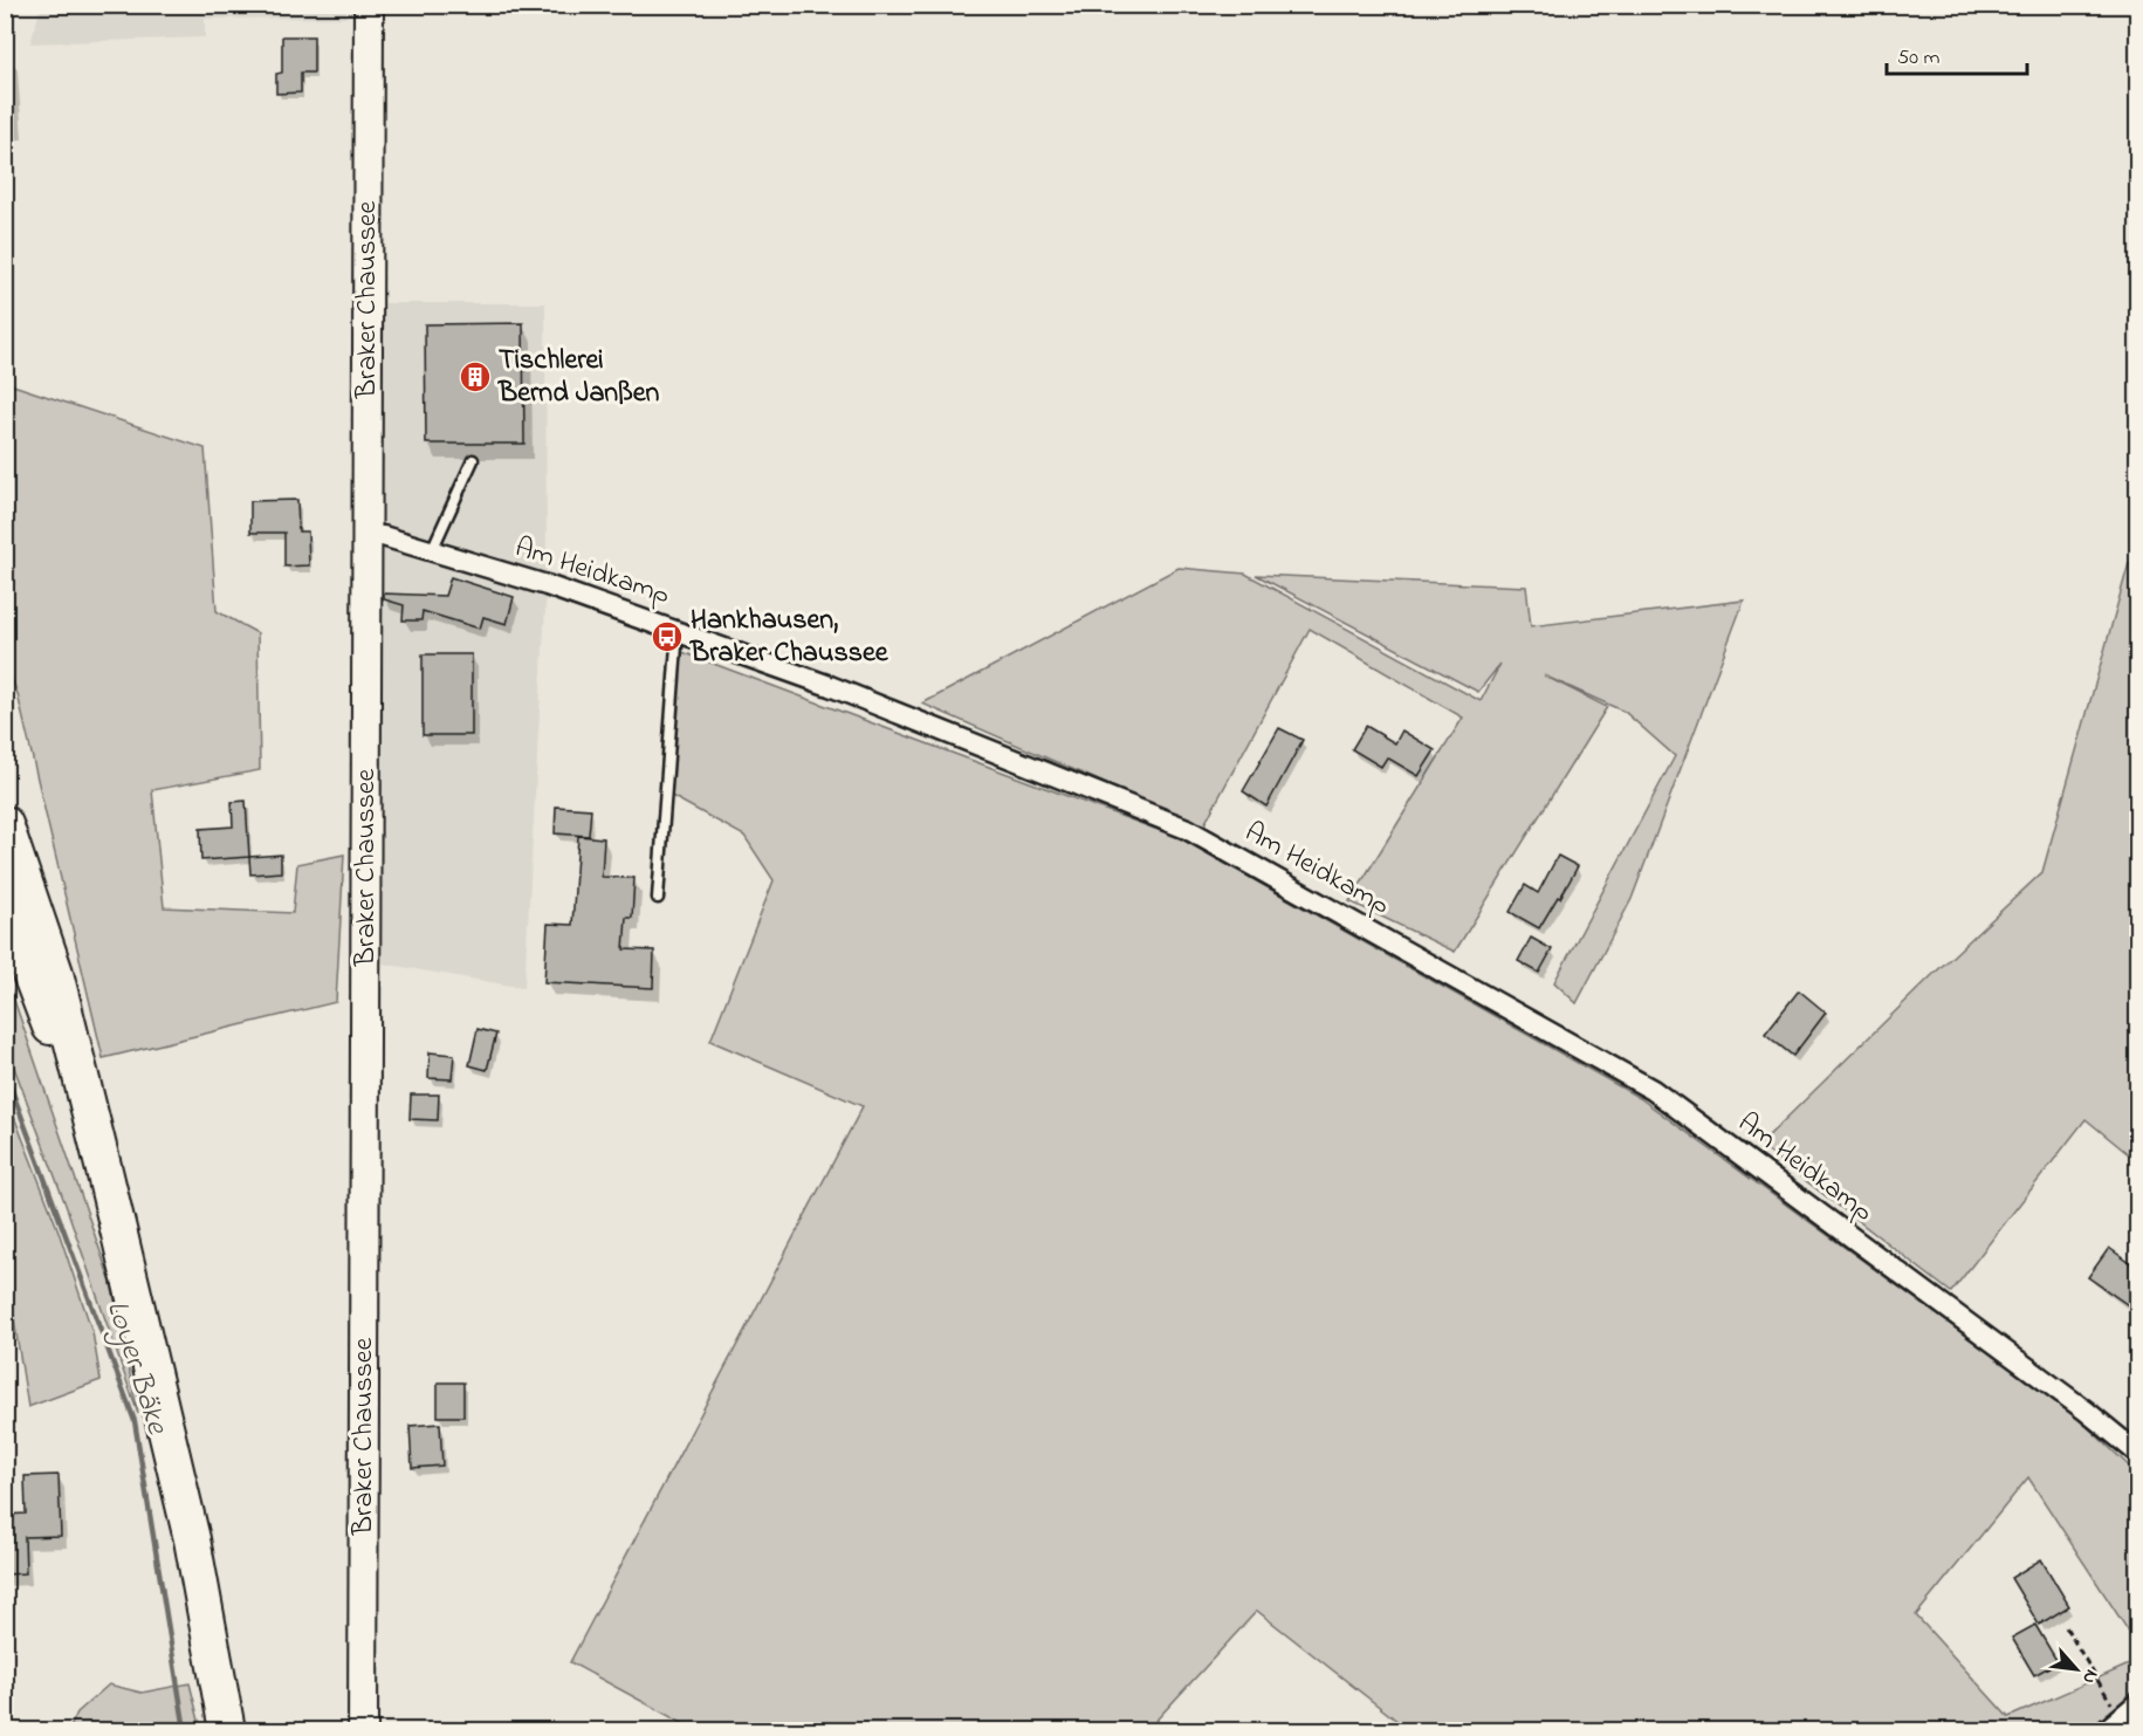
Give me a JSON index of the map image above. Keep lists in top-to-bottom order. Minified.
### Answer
{"streets":{"street":["Braker Chaussee","Am Heidkamp"]},"crossings":[["Braker Chaussee","Am Heidkamp"]],"water":["Loyer Bäke"],"places":{"building":["Tischlerei Bernd Janßen"],"bus stop":["Hankhausen, Braker Chaussee"]},"scale_bar":"50 m","north":"bottom right"}
